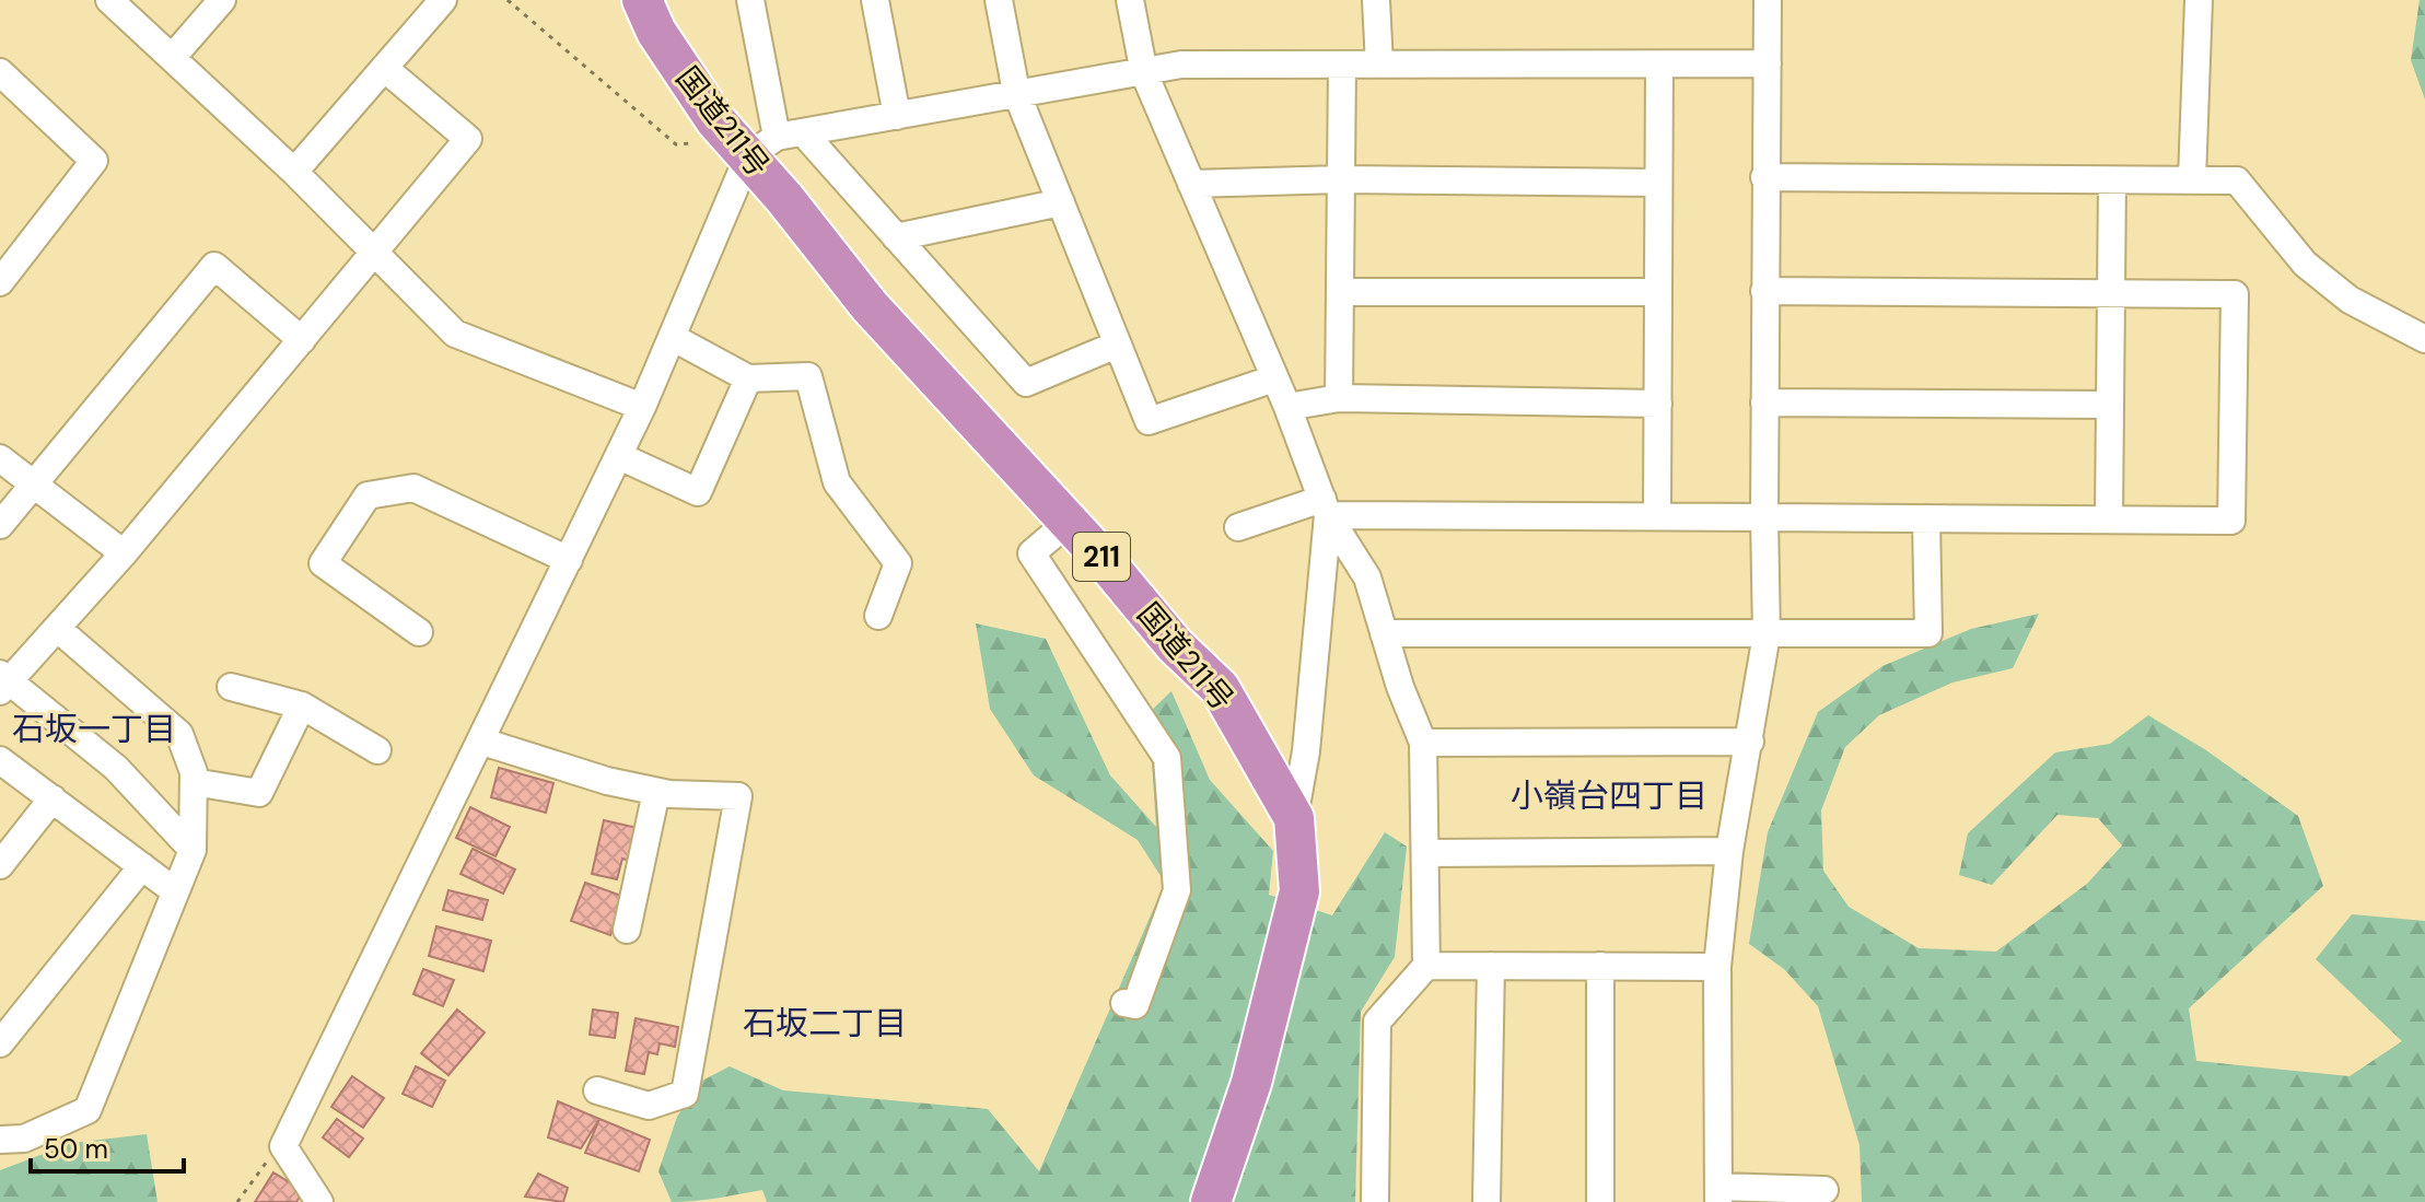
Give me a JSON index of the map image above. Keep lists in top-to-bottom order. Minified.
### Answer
{"streets":{"highway":["国道211号","211"]},"districts":["石坂一丁目","小嶺台四丁目","石坂二丁目"],"scale_bar":"50 m"}
